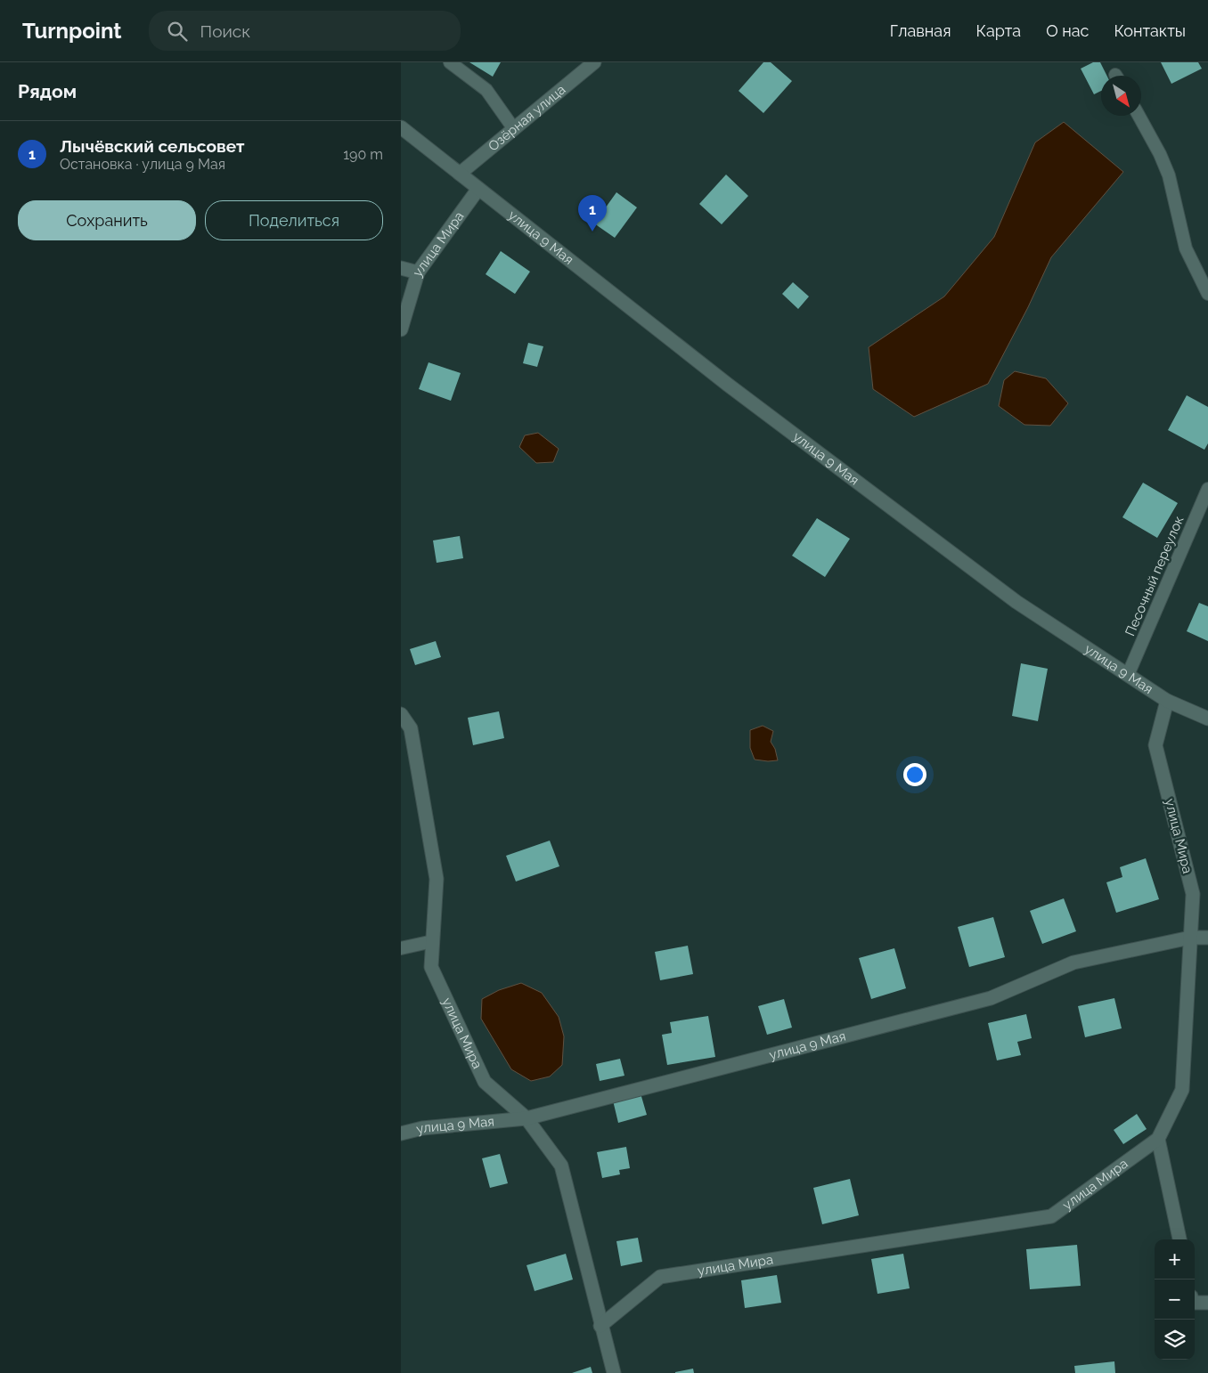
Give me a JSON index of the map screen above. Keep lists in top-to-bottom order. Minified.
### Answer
{"streets":{"street":["Озёрная улица","улица 9 Мая","улица Мира"],"lane":["Песочный переулок"]},"crossings":[["Озёрная улица","улица 9 Мая"],["улица 9 Мая","улица Мира"],["улица 9 Мая","Песочный переулок"]],"north":"bottom right","page":{"header":"Turnpoint","search":"Поиск","nav":["Главная","Карта","О нас","Контакты"],"heading":"Рядом","list":[{"mark":"1","name":"Лычёвский сельсовет","note":"Остановка · улица 9 Мая","value":"190 m"}],"buttons":["Сохранить","Поделиться"],"pins":"1","map_buttons":["+","−"]}}
